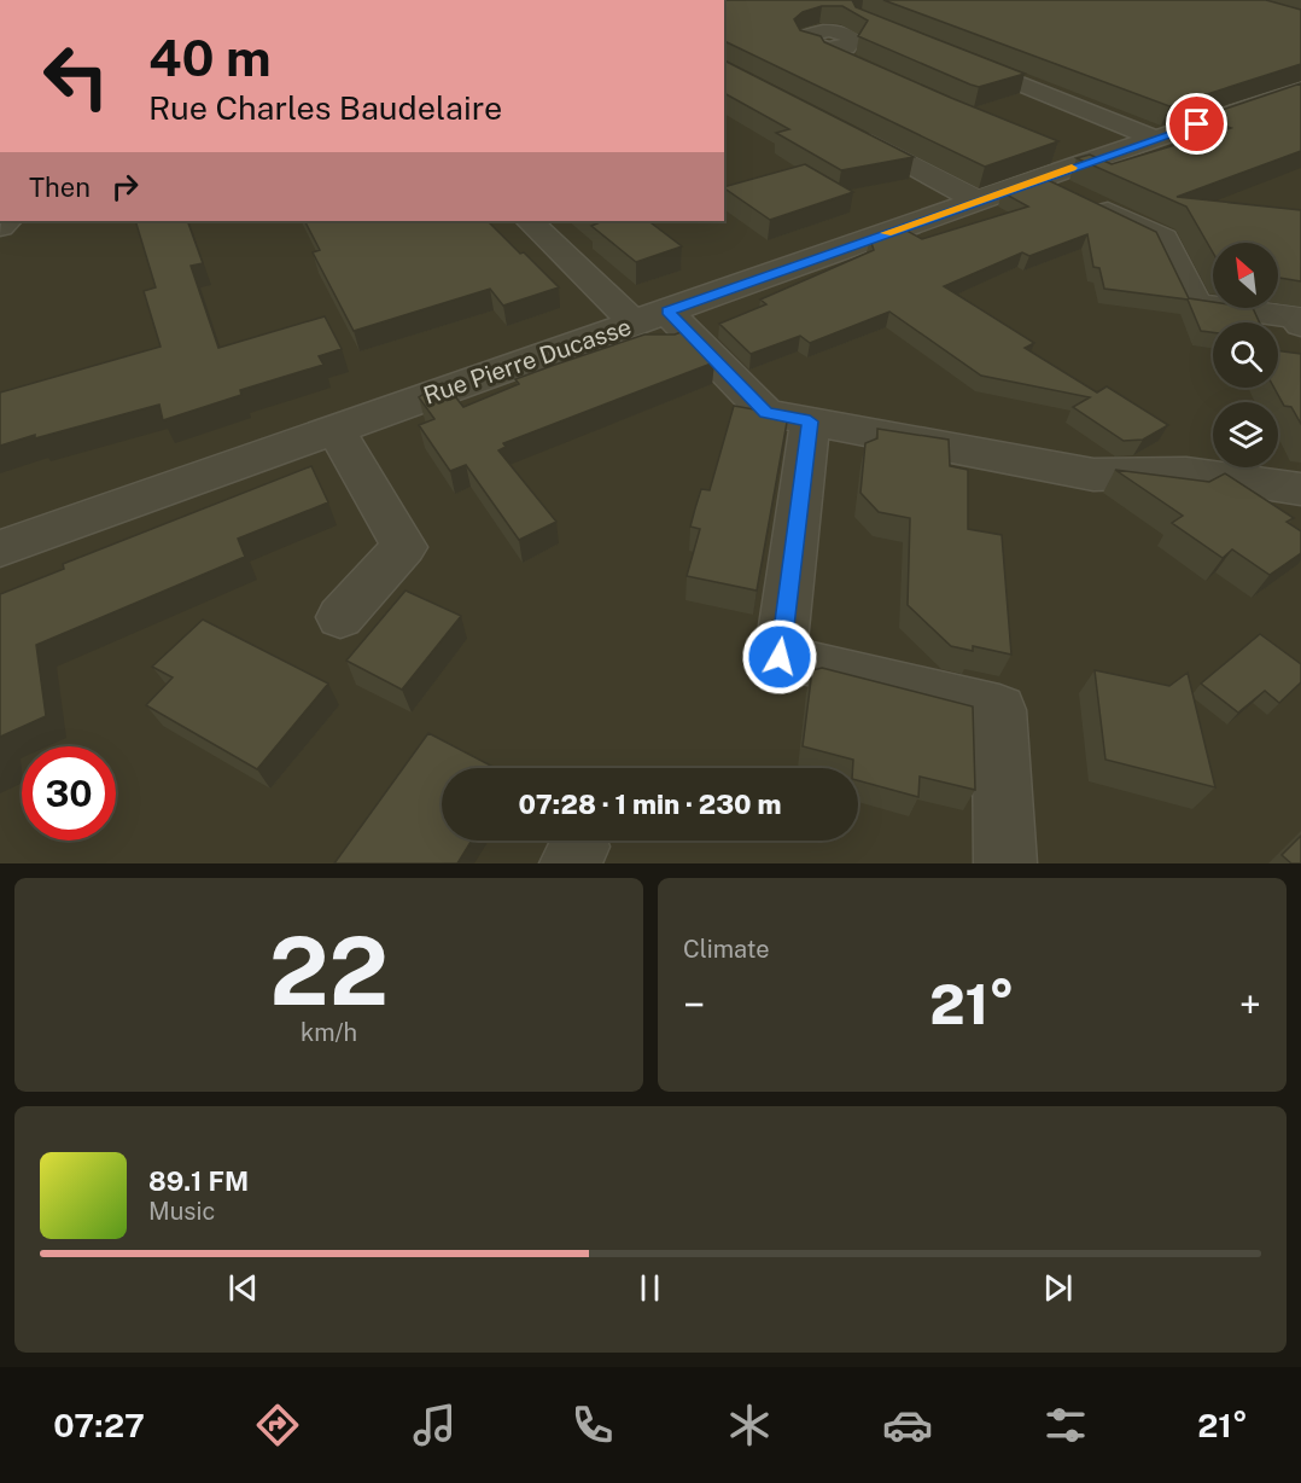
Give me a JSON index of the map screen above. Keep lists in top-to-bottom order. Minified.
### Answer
{"streets":{"street":["Rue Pierre Ducasse"]},"north":"top left","page":{"turn":["40 m","Rue Charles Baudelaire"],"then":"Then","limit":"30","trip":"07:28 · 1 min · 230 m","tile":[["22","km/h"],"Climate"],"heat":["−","21°","+"],"song":["89.1 FM","Music"],"tabs":["07:27","21°"]}}
